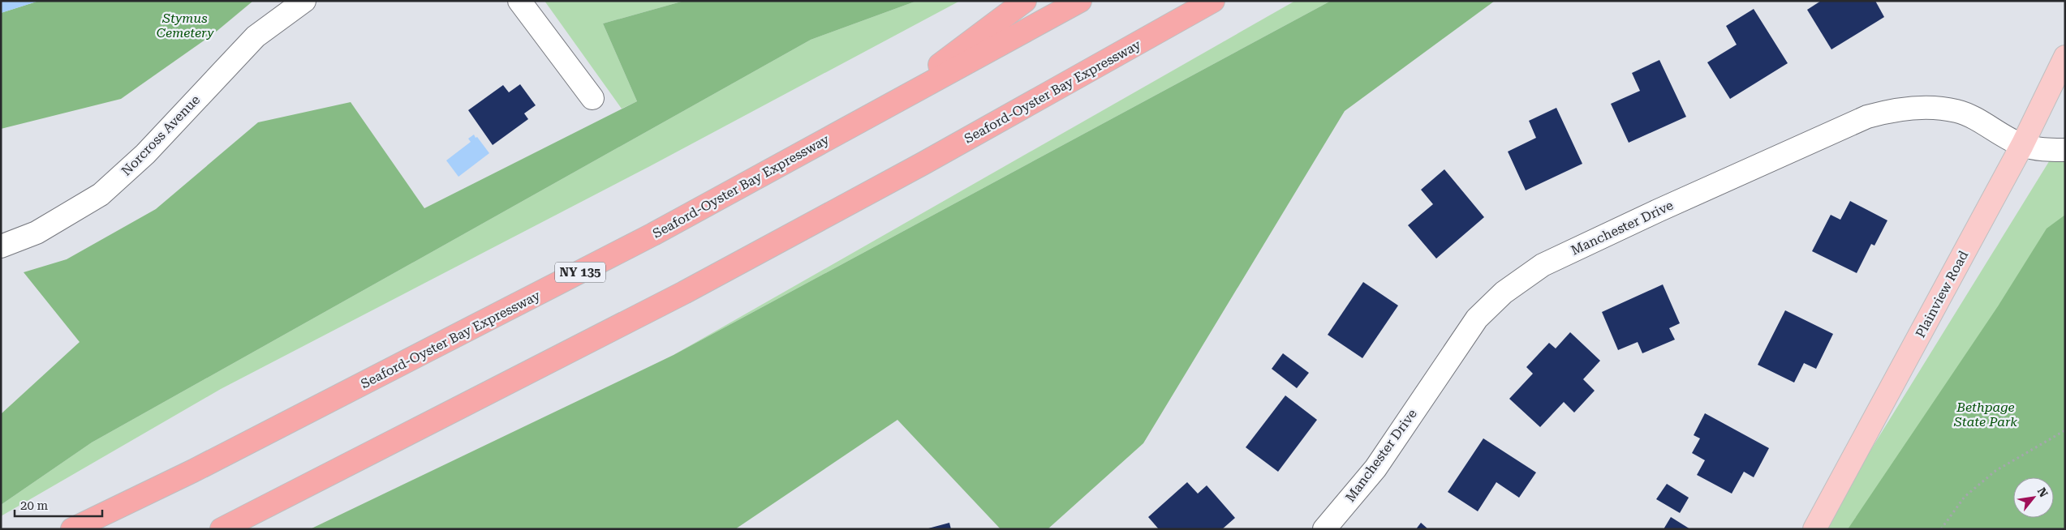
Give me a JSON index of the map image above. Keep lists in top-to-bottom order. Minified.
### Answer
{"streets":{"highway":["Seaford-Oyster Bay Expressway","NY 135"],"main road":["Plainview Road"],"street":["Norcross Avenue","Manchester Drive"]},"crossings":[["Manchester Drive","Plainview Road"]],"parks":["Stymus Cemetery","Bethpage State Park"],"scale_bar":"20 m","north":"top right"}
